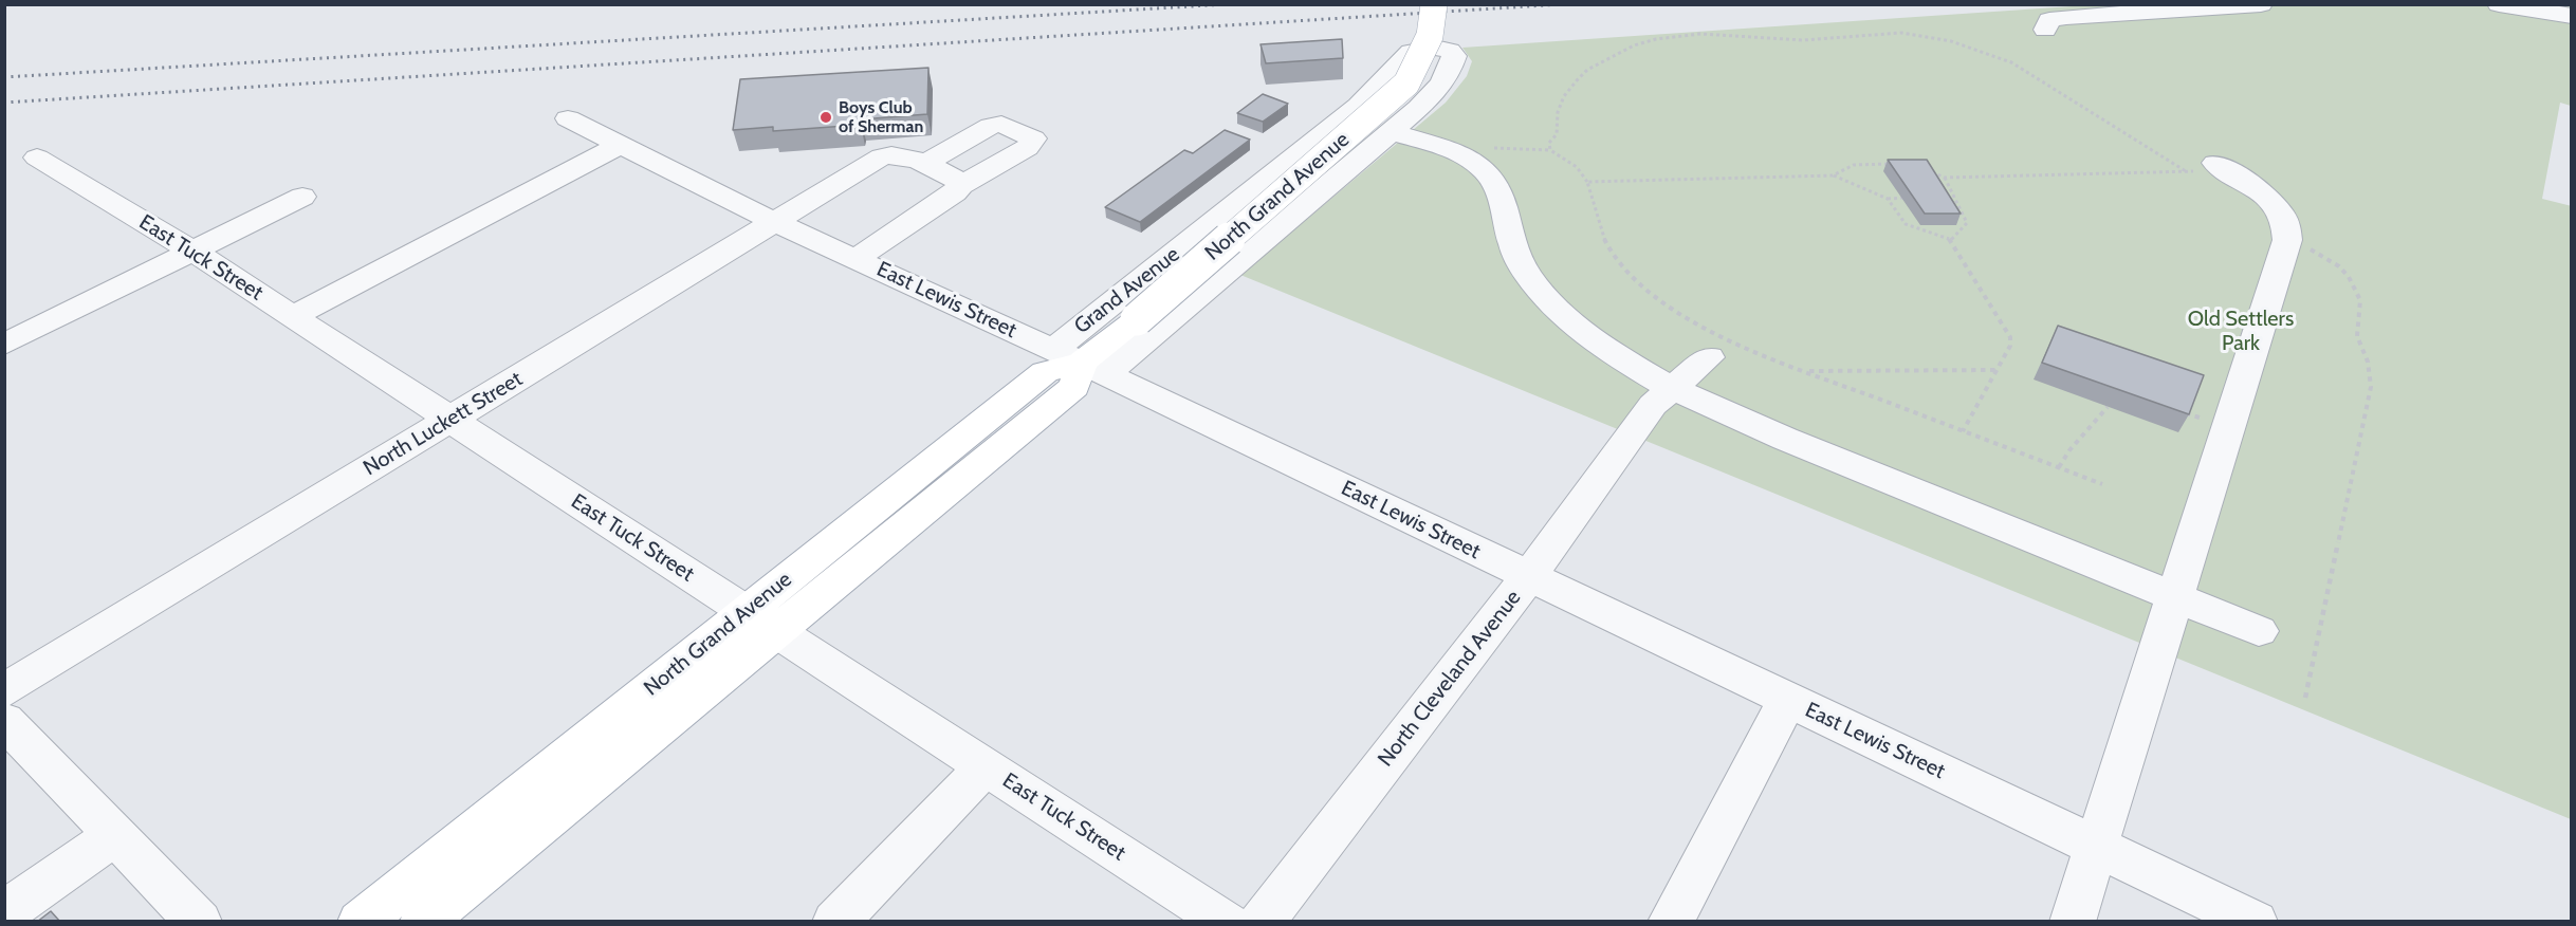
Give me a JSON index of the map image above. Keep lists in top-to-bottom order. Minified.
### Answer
{"streets":{"main road":["North Grand Avenue"],"street":["East Tuck Street","Grand Avenue","East Lewis Street","North Luckett Street","North Cleveland Avenue"]},"crossings":[["North Grand Avenue","East Tuck Street"],["North Grand Avenue","Grand Avenue"],["North Grand Avenue","East Lewis Street"],["East Tuck Street","North Luckett Street"],["Grand Avenue","East Lewis Street"],["East Lewis Street","North Luckett Street"],["East Lewis Street","North Cleveland Avenue"]],"parks":["Old Settlers Park"],"places":["Boys Club of Sherman"]}
